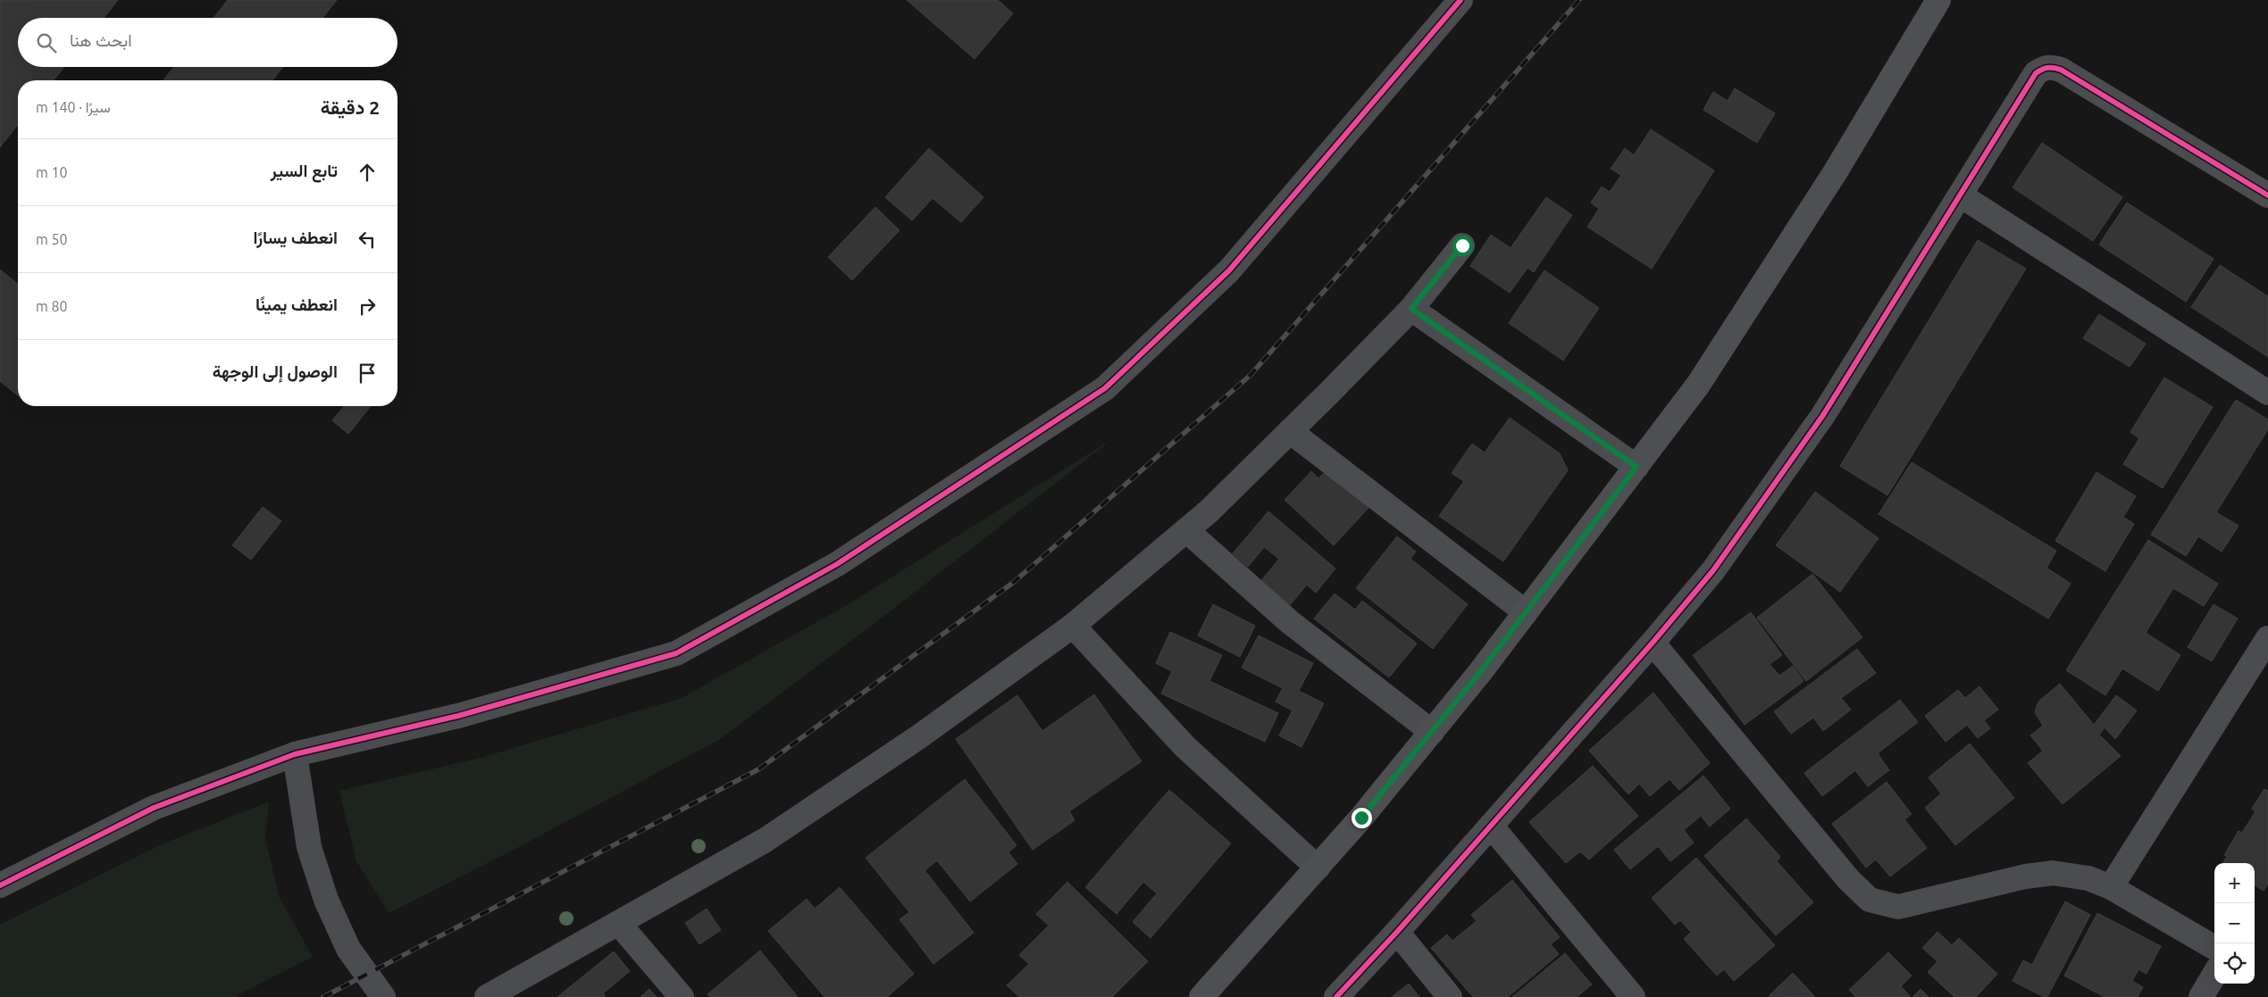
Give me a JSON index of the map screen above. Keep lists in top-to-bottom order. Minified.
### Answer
{"page":{"search":"ابحث هنا","heading":["2 دقيقة","سيرًا · 140 m"],"list":[["تابع السير","10 m"],["انعطف يسارًا","50 m"],["انعطف يمينًا","80 m"],"الوصول إلى الوجهة"],"map_buttons":["+","−"]}}
